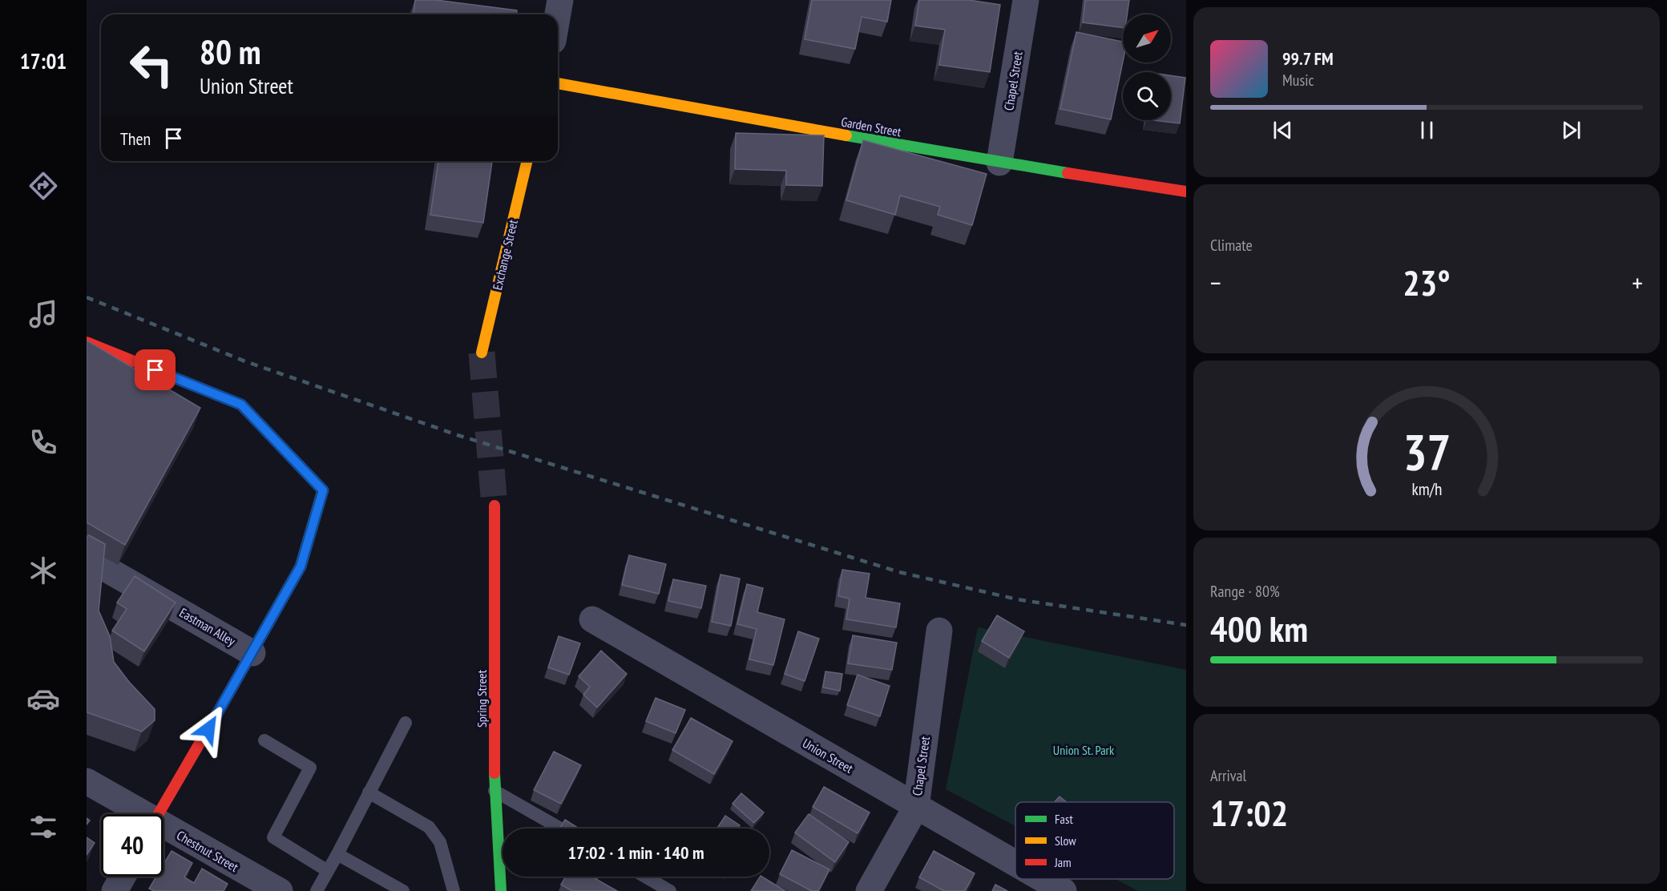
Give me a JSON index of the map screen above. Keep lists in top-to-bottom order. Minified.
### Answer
{"streets":{"street":["Chapel Street","Garden Street","Exchange Street","Eastman Alley","Spring Street","Union Street","Chestnut Street"]},"crossings":[["Chapel Street","Garden Street"],["Chapel Street","Union Street"]],"parks":["Union St. Park"],"legend":["Fast","Slow","Jam"],"north":"top right","page":{"tabs":"17:01","turn":["80 m","Union Street"],"song":["99.7 FM","Music"],"then":"Then","tile":["Climate",["Range · 80%","400 km"],["Arrival","17:02"]],"heat":["−","23°","+"],"limit":"40","trip":"17:02 · 1 min · 140 m","gauge":["37","km/h"]}}
